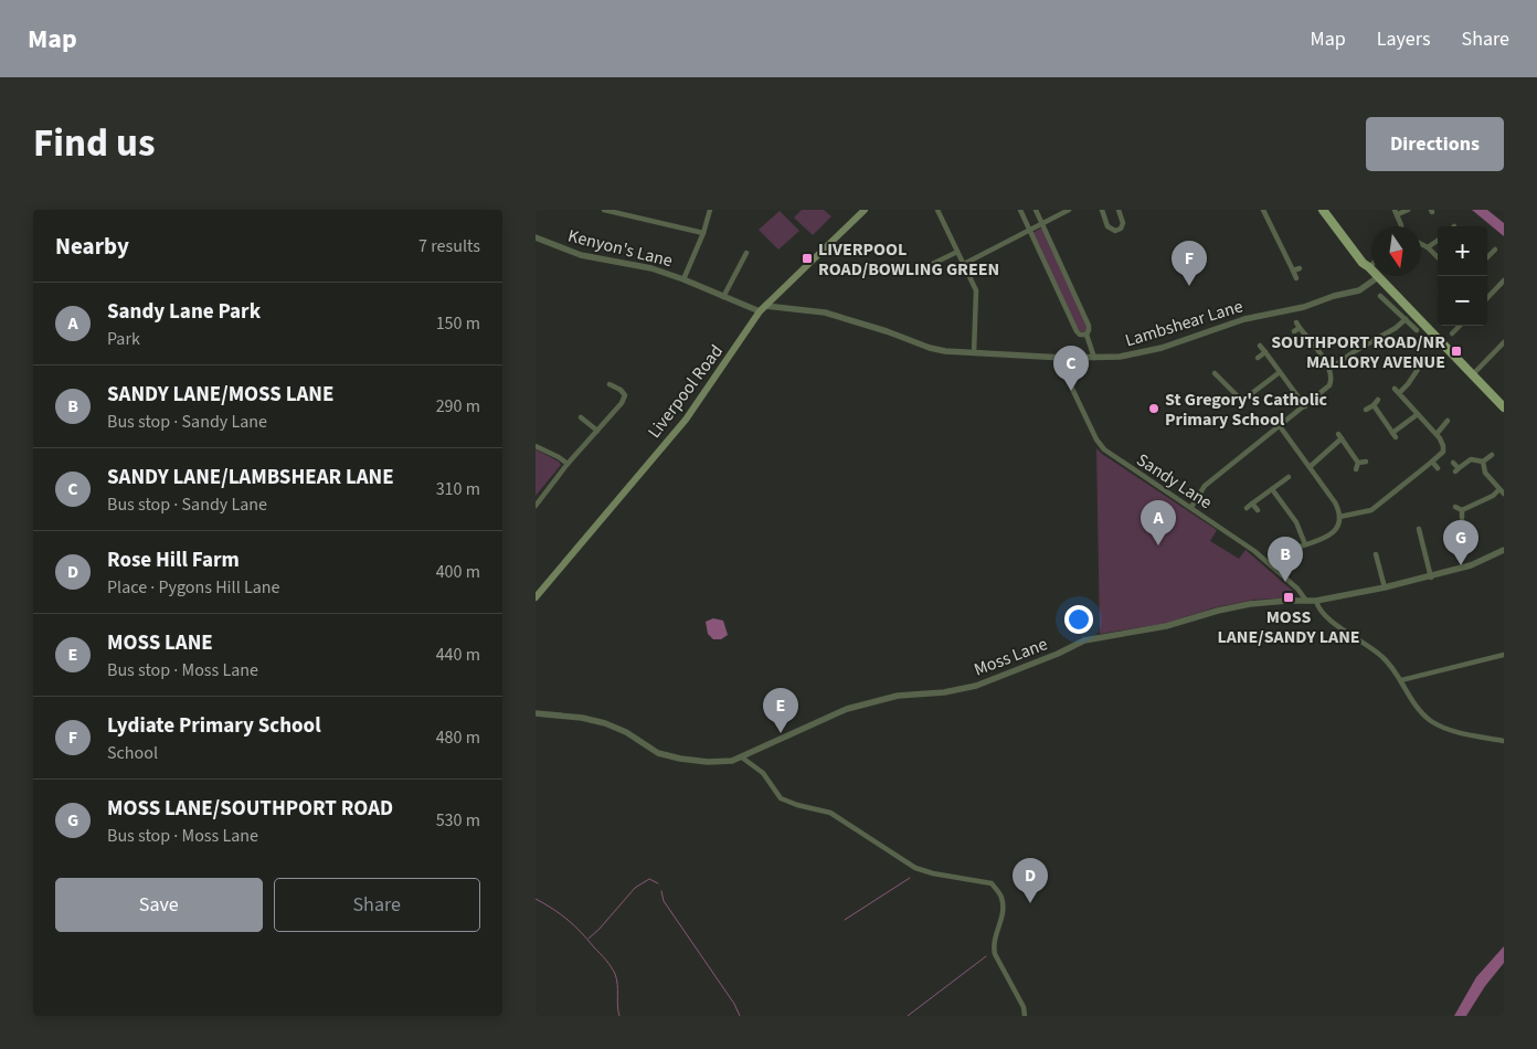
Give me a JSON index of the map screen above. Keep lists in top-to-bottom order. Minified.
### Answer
{"streets":{"main road":["Liverpool Road"],"street":["Kenyon's Lane","Lambshear Lane","Sandy Lane","Moss Lane"]},"crossings":[["Kenyon's Lane","Lambshear Lane"],["Kenyon's Lane","Liverpool Road"],["Lambshear Lane","Liverpool Road"],["Lambshear Lane","Sandy Lane"],["Sandy Lane","Moss Lane"]],"places":{"transit":["LIVERPOOL ROAD/BOWLING GREEN","SOUTHPORT ROAD/NR MALLORY AVENUE","MOSS LANE/SANDY LANE"],"other":["St Gregory's Catholic Primary School"]},"north":"bottom","page":{"header":"Map","nav":["Map","Layers","Share"],"title":"Find us","buttons":["Directions",["Save","Share"]],"heading":["Nearby","7 results"],"map_buttons":["+","−"],"pins":["F","C","A","G","B","E","D"],"list":[{"mark":"A","name":"Sandy Lane Park","note":"Park","value":"150 m"},{"mark":"B","name":"SANDY LANE/MOSS LANE","note":"Bus stop · Sandy Lane","value":"290 m"},{"mark":"C","name":"SANDY LANE/LAMBSHEAR LANE","note":"Bus stop · Sandy Lane","value":"310 m"},{"mark":"D","name":"Rose Hill Farm","note":"Place · Pygons Hill Lane","value":"400 m"},{"mark":"E","name":"MOSS LANE","note":"Bus stop · Moss Lane","value":"440 m"},{"mark":"F","name":"Lydiate Primary School","note":"School","value":"480 m"},{"mark":"G","name":"MOSS LANE/SOUTHPORT ROAD","note":"Bus stop · Moss Lane","value":"530 m"}]}}
